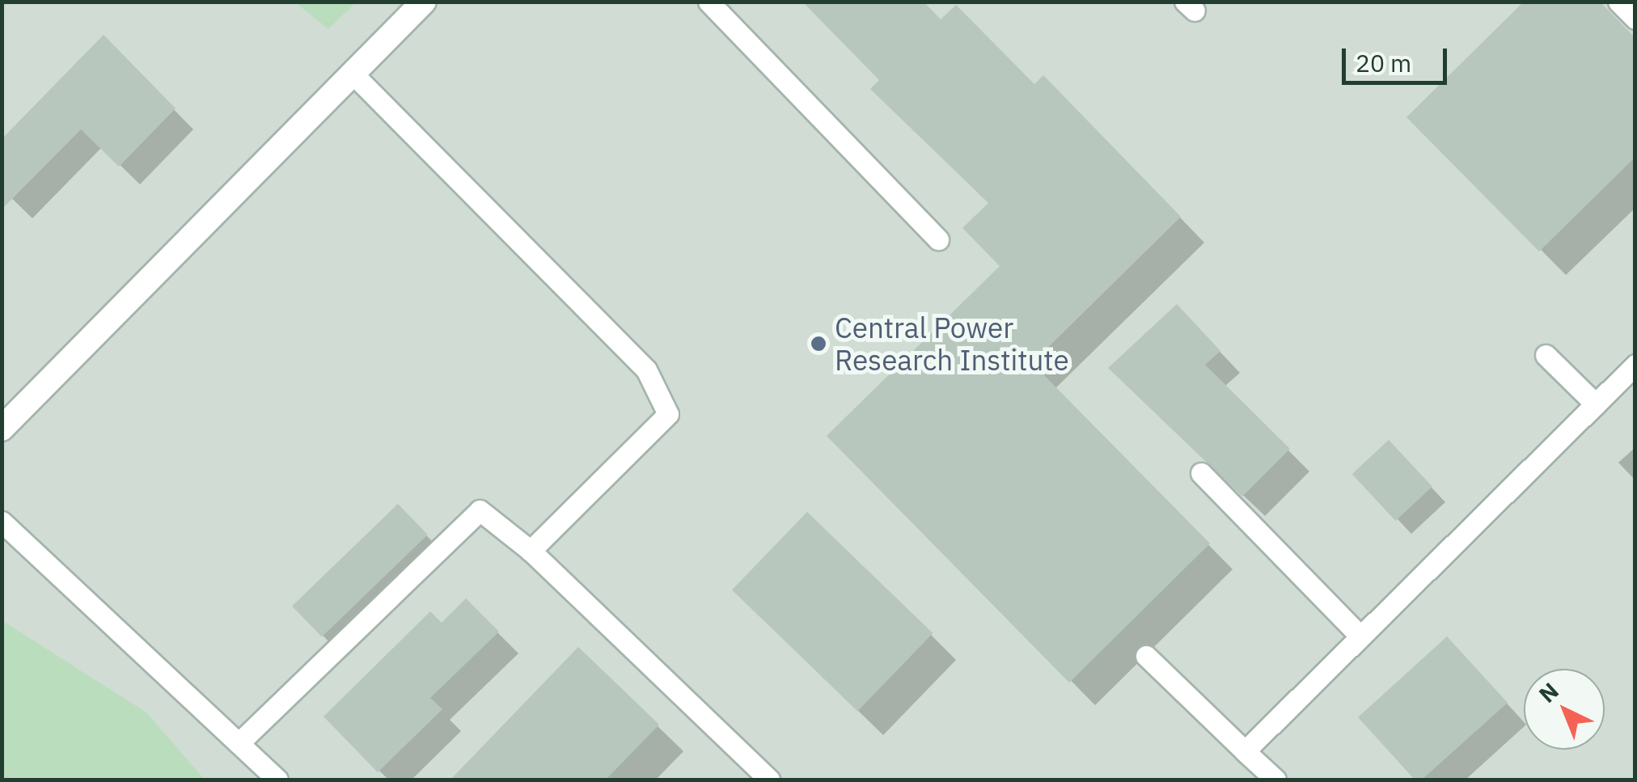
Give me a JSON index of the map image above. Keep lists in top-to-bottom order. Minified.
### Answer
{"places":["Central Power Research Institute"],"scale_bar":"20 m","north":"top left"}
